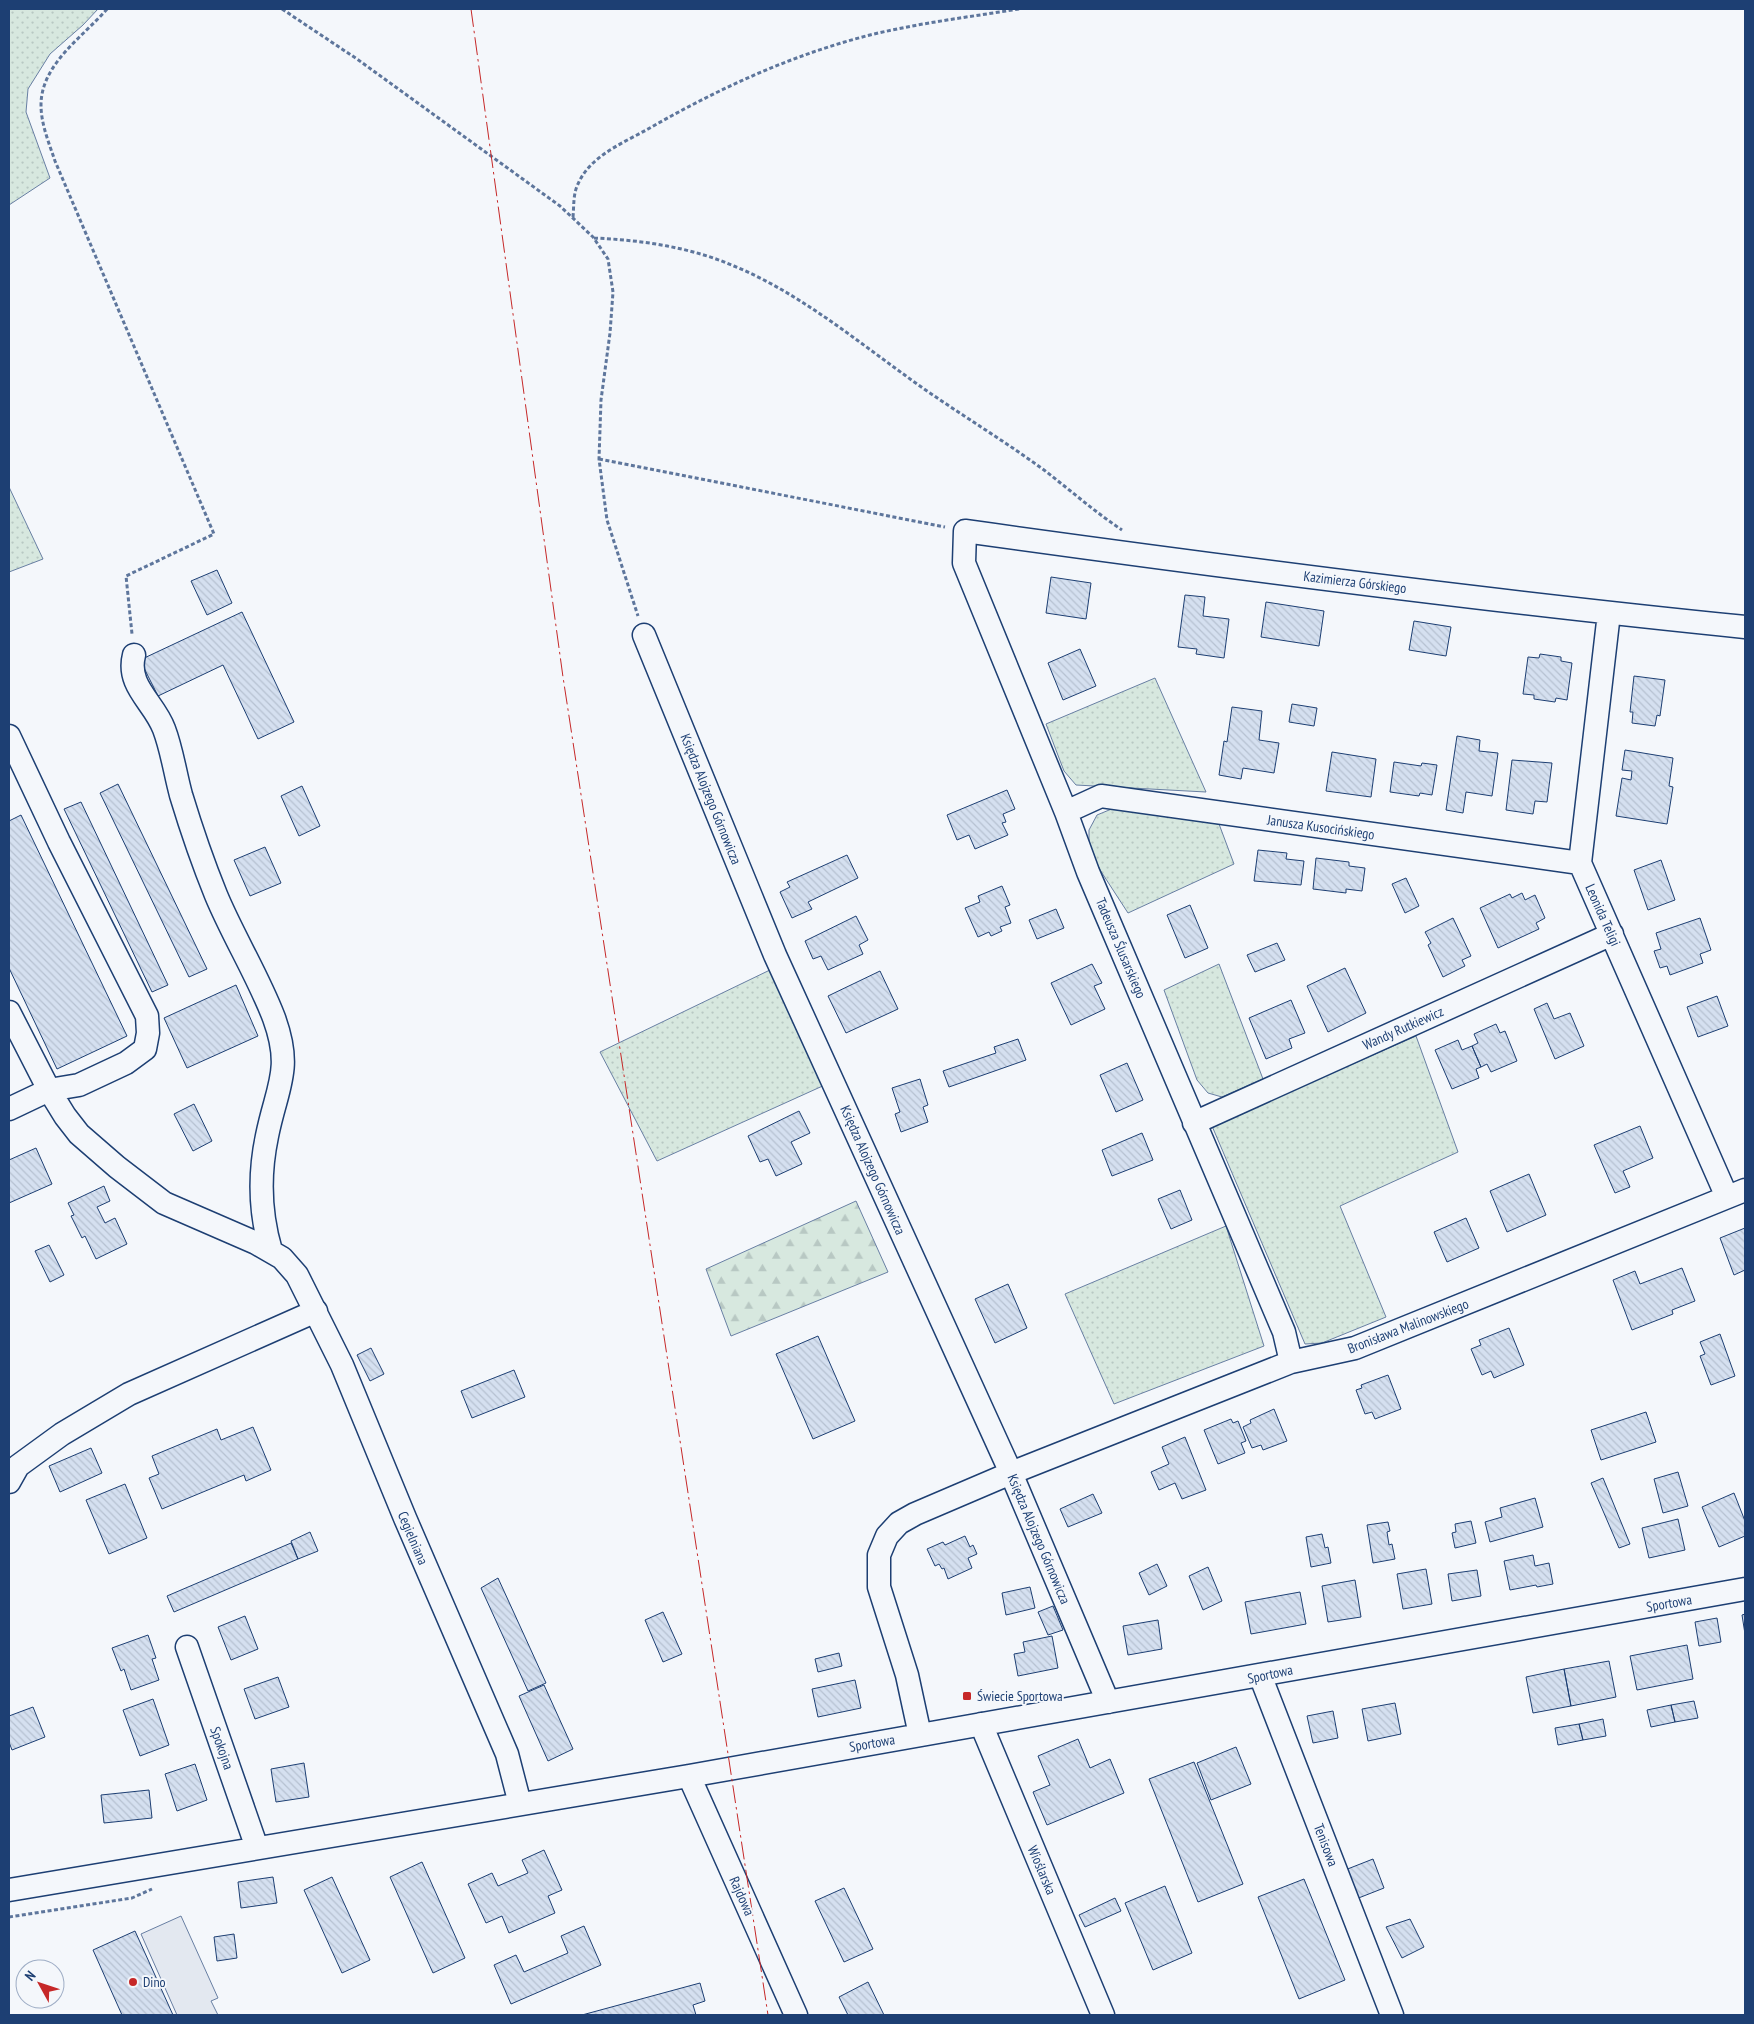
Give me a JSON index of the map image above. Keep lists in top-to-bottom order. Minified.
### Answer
{"streets":{"street":["Kazimierza Górskiego","Księdza Alojzego Górnowicza","Janusza Kusocińskiego","Leonida Teligi","Tadeusza Ślusarskiego","Wandy Rutkiewicz","Bronisława Malinowskiego","Cegielniana","Sportowa","Spokojna","Tenisowa","Wioślarska","Rajdowa"]},"crossings":[["Kazimierza Górskiego","Tadeusza Ślusarskiego"],["Księdza Alojzego Górnowicza","Bronisława Malinowskiego"],["Księdza Alojzego Górnowicza","Sportowa"],["Janusza Kusocińskiego","Leonida Teligi"],["Janusza Kusocińskiego","Tadeusza Ślusarskiego"],["Leonida Teligi","Wandy Rutkiewicz"],["Leonida Teligi","Bronisława Malinowskiego"],["Tadeusza Ślusarskiego","Wandy Rutkiewicz"],["Tadeusza Ślusarskiego","Bronisława Malinowskiego"],["Bronisława Malinowskiego","Sportowa"],["Cegielniana","Sportowa"],["Sportowa","Spokojna"],["Sportowa","Tenisowa"],["Sportowa","Wioślarska"],["Sportowa","Rajdowa"]],"places":{"transit":["Świecie Sportowa"],"other":["Dino"]},"north":"top left"}
